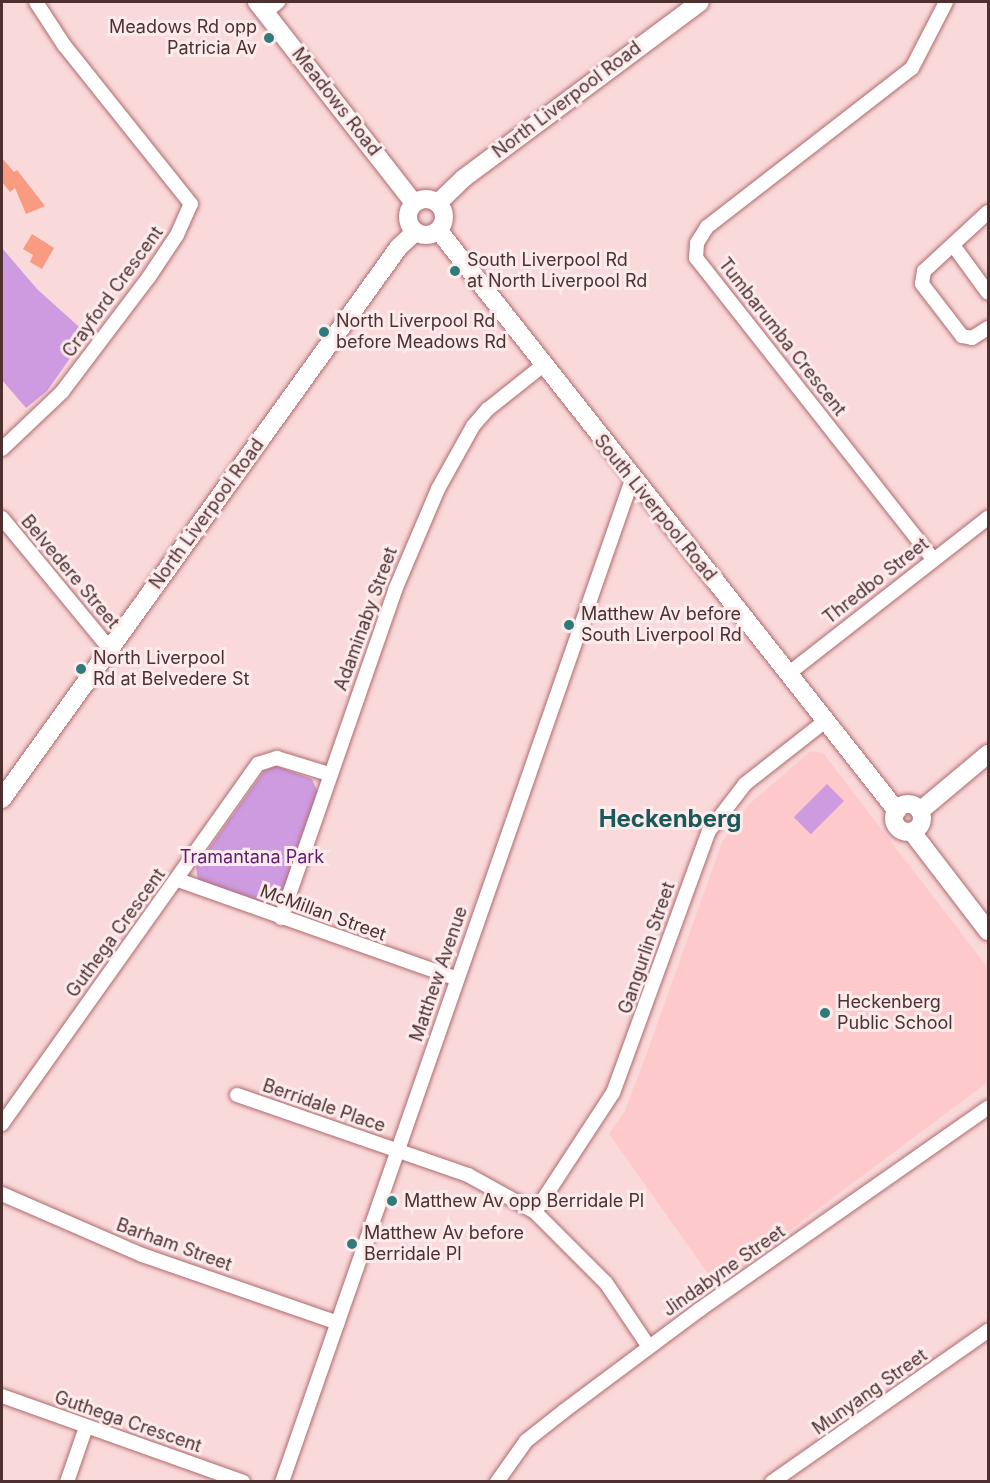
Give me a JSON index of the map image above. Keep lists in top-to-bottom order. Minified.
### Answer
{"streets":{"main road":["North Liverpool Road","Meadows Road","South Liverpool Road"],"street":["Crayford Crescent","Tumbarumba Crescent","Belvedere Street","Thredbo Street","Adaminaby Street","McMillan Street","Guthega Crescent","Gangurlin Street","Matthew Avenue","Berridale Place","Barham Street","Jindabyne Street","Munyang Street"]},"crossings":[["North Liverpool Road","Meadows Road"],["North Liverpool Road","South Liverpool Road"],["North Liverpool Road","Belvedere Street"],["Meadows Road","South Liverpool Road"],["Tumbarumba Crescent","Thredbo Street"],["South Liverpool Road","Thredbo Street"],["South Liverpool Road","Adaminaby Street"],["South Liverpool Road","Gangurlin Street"],["South Liverpool Road","Matthew Avenue"],["Adaminaby Street","McMillan Street"],["Adaminaby Street","Guthega Crescent"],["McMillan Street","Guthega Crescent"],["McMillan Street","Matthew Avenue"],["Gangurlin Street","Berridale Place"],["Matthew Avenue","Berridale Place"],["Matthew Avenue","Barham Street"],["Berridale Place","Jindabyne Street"]],"districts":["Heckenberg"],"parks":["Tramantana Park"],"places":["Meadows Rd opp Patricia Av","South Liverpool Rd at North Liverpool Rd","North Liverpool Rd before Meadows Rd","Matthew Av before South Liverpool Rd","North Liverpool Rd at Belvedere St","Heckenberg Public School","Matthew Av opp Berridale Pl","Matthew Av before Berridale Pl"]}
